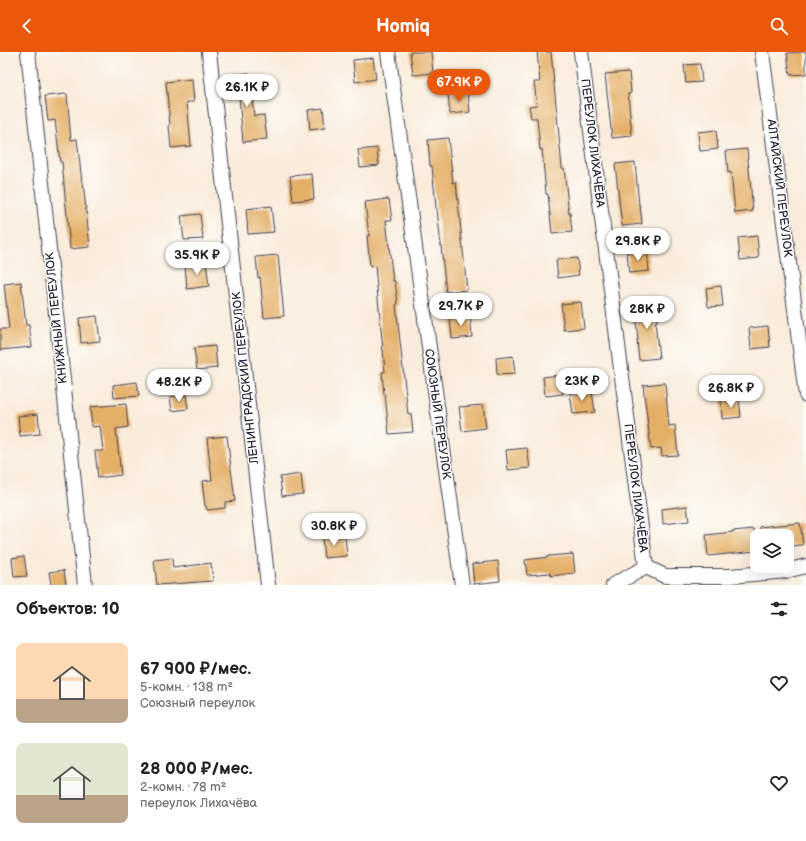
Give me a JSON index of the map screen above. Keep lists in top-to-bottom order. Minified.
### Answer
{"streets":{"street":["ПЕРЕУЛОК ЛИХАЧЁВА","АЛТАЙСКИЙ ПЕРЕУЛОК","КНИЖНЫЙ ПЕРЕУЛОК","ЛЕНИНГРАДСКИЙ ПЕРЕУЛОК","СОЮЗНЫЙ ПЕРЕУЛОК"]},"page":{"header":"Homiq","price":["67.9K ₽","26.1K ₽","29.8K ₽","35.9K ₽","29.7K ₽","28K ₽","23K ₽","48.2K ₽","26.8K ₽","30.8K ₽"],"heading":"Объектов: 10","list":[{"name":"67 900 ₽/мес.","note":"5-комн. · 138 m² · Союзный переулок"},{"name":"28 000 ₽/мес.","note":"2-комн. · 78 m² · переулок Лихачёва"}]}}
